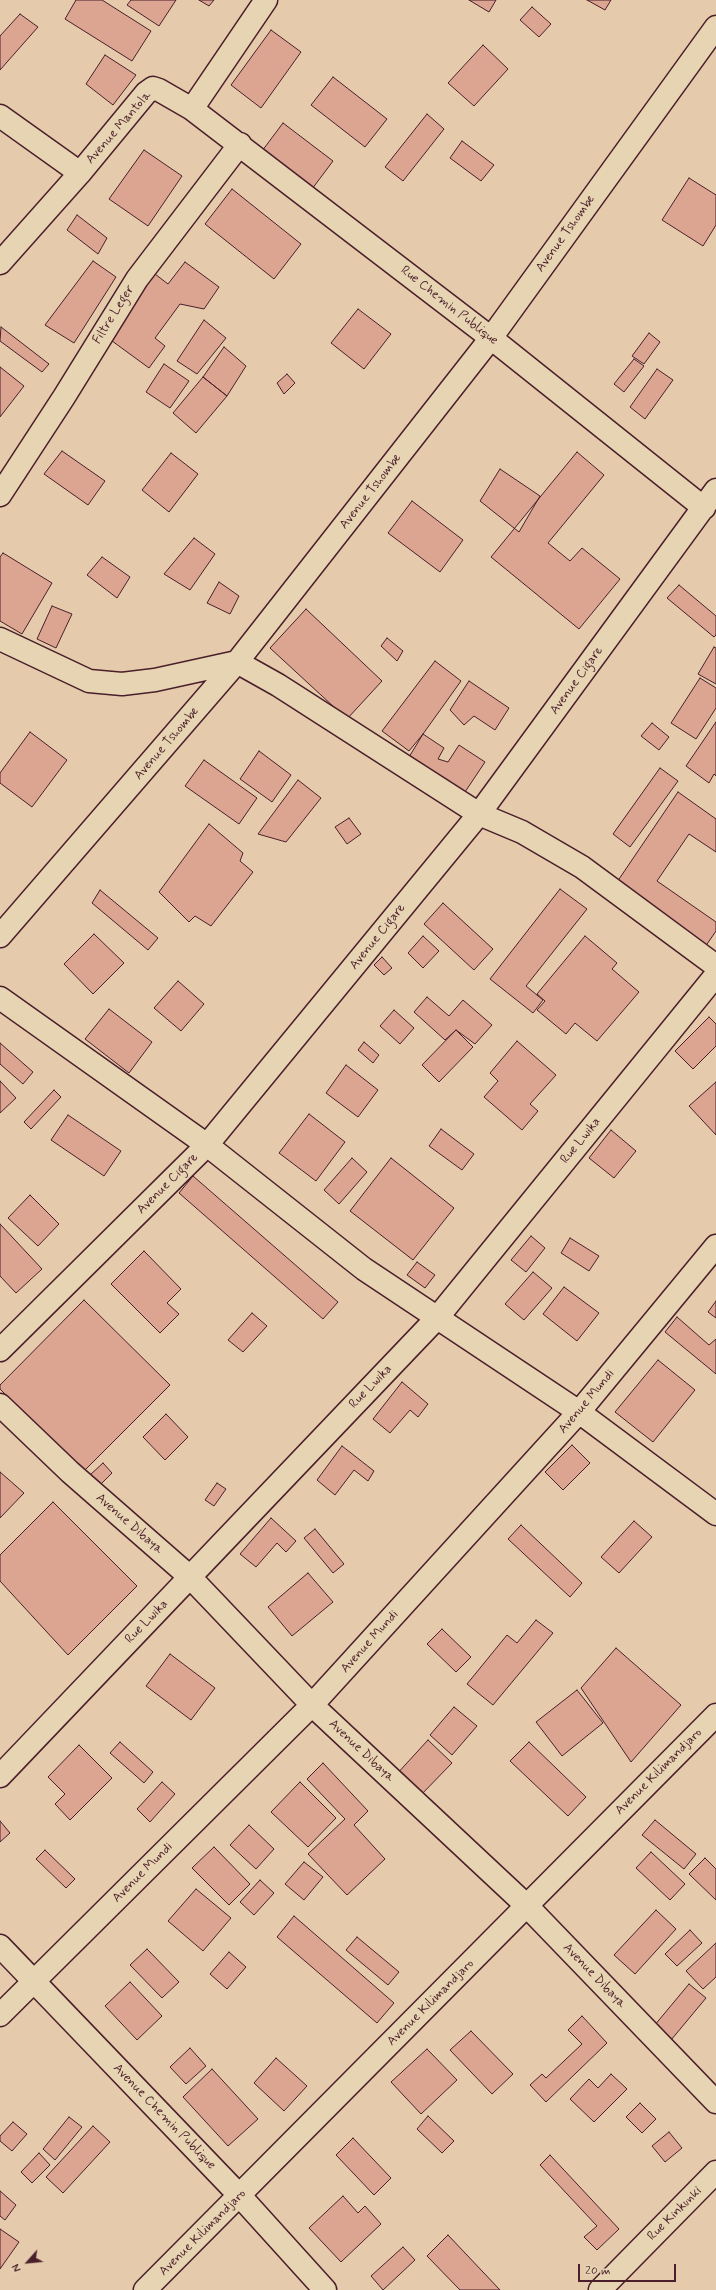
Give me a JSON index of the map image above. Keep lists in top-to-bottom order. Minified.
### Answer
{"streets":{"street":["Avenue Mantola","Avenue Tshombe","Rue Chemin Publique","Filtre Leger","Avenue Cigare","Rue Lwika","Avenue Mundi","Avenue Dibaya","Avenue Kilimandjaro","Avenue Chemin Publique","Rue Kinkunki"]},"crossings":[["Avenue Mantola","Rue Chemin Publique"],["Avenue Tshombe","Rue Chemin Publique"],["Rue Chemin Publique","Filtre Leger"],["Rue Chemin Publique","Avenue Cigare"],["Rue Lwika","Avenue Dibaya"],["Avenue Mundi","Avenue Dibaya"],["Avenue Mundi","Avenue Chemin Publique"],["Avenue Dibaya","Avenue Kilimandjaro"],["Avenue Kilimandjaro","Avenue Chemin Publique"]],"scale_bar":"20 m","north":"bottom left"}
